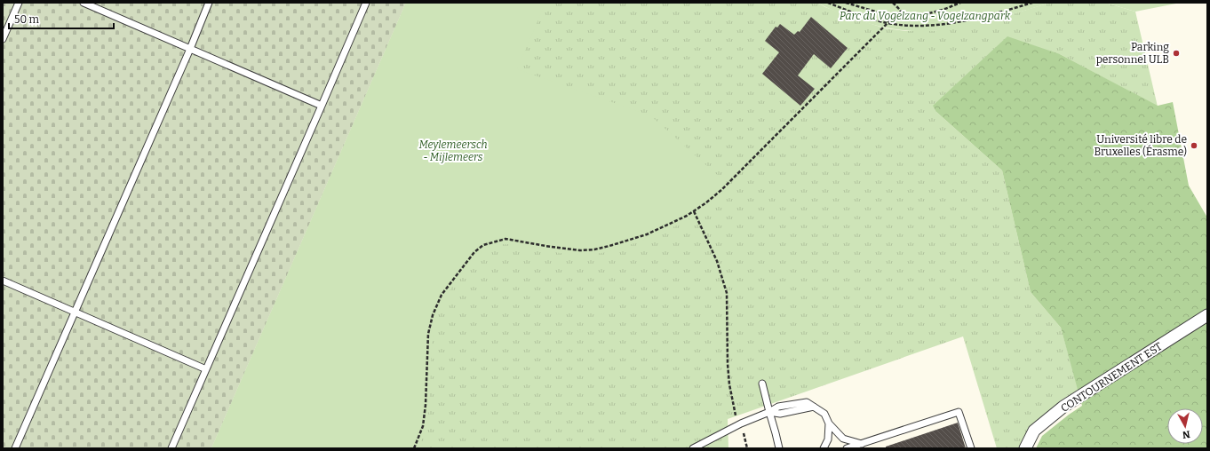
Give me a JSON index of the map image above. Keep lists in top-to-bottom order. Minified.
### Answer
{"streets":{"street":["CONTOURNEMENT EST"]},"parks":["Parc du Vogelzang - Vogelzangpark","Meylemeersch - Mijlemeers"],"places":["Parking personnel ULB","Université libre de Bruxelles (Érasme)"],"scale_bar":"50 m","north":"bottom"}
